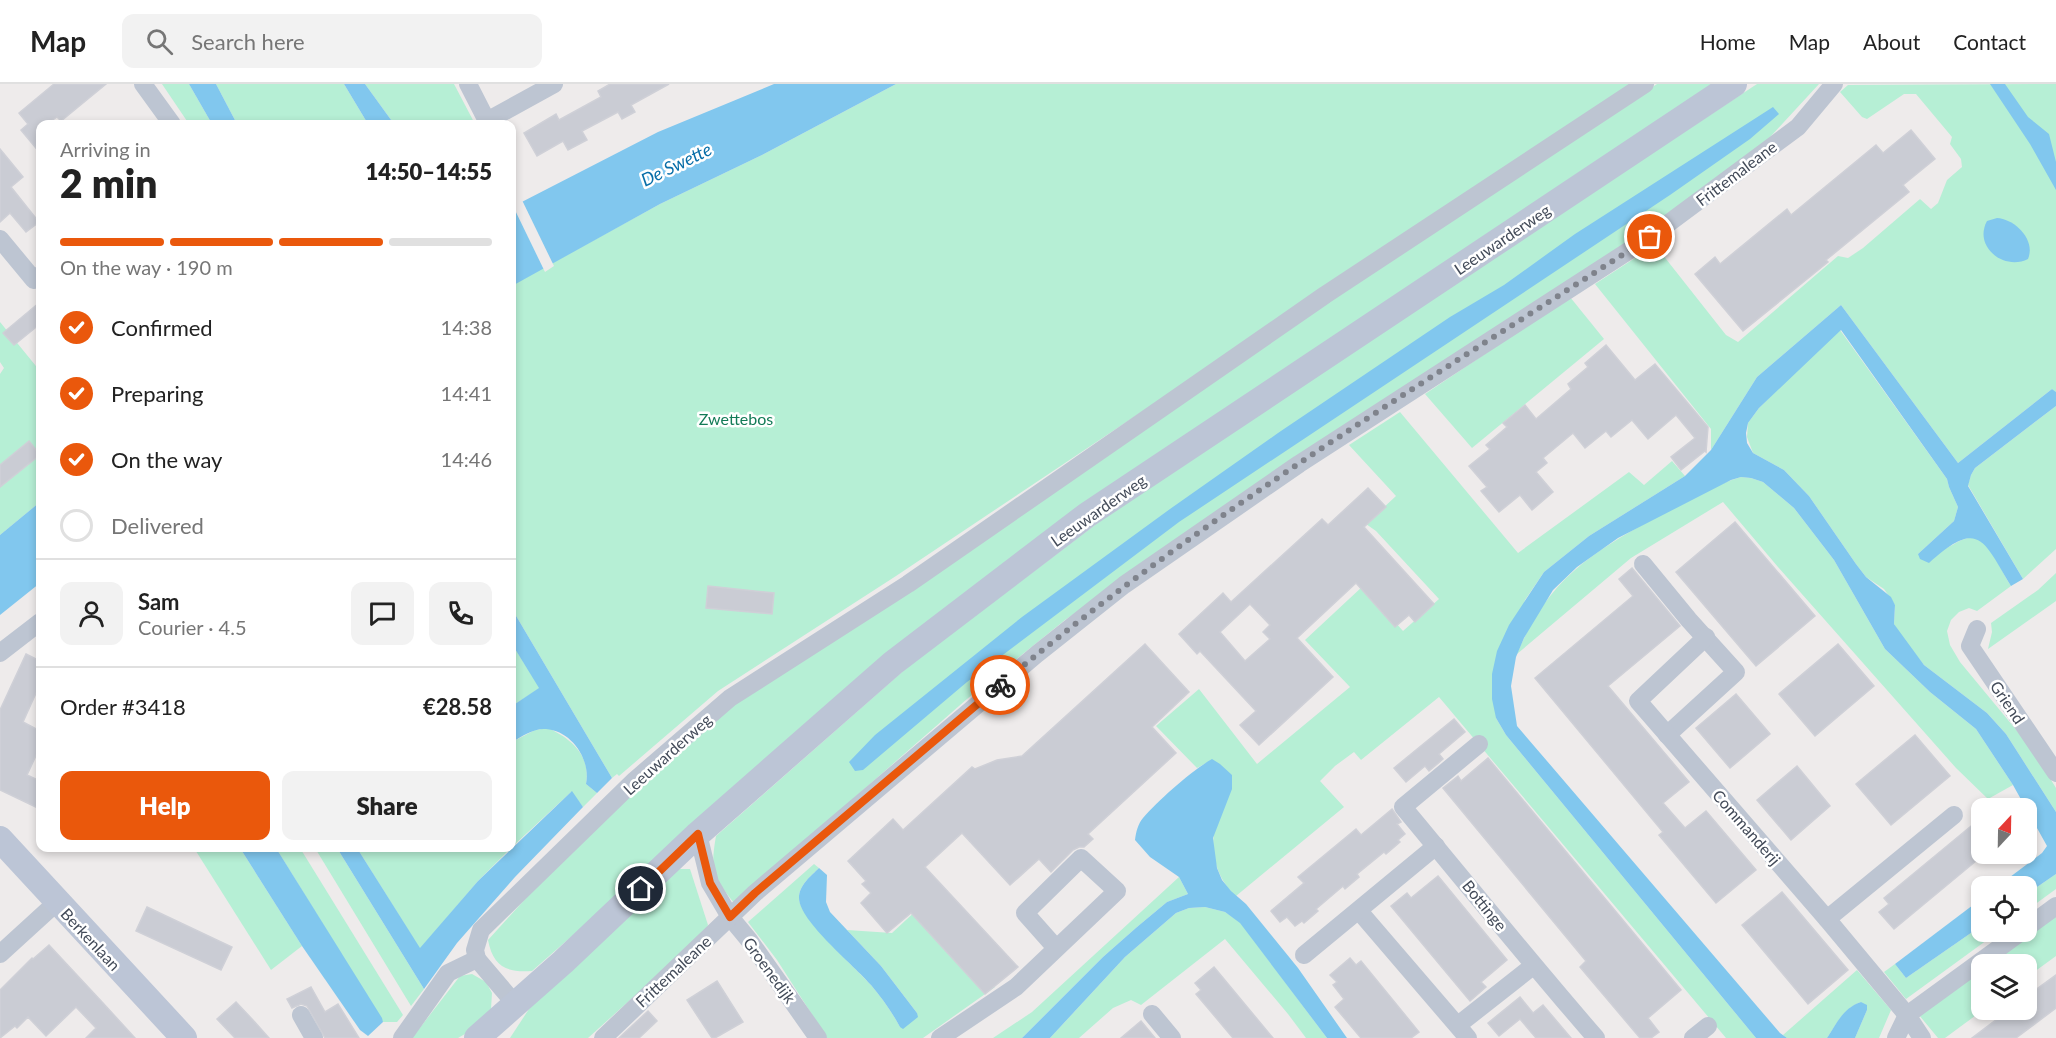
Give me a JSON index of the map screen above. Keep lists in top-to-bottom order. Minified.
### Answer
{"streets":{"main road":["Leeuwarderweg","Berkenlaan"],"street":["Frittemaleane","Griend","Commanderij","Bottinge","Groenedijk"]},"crossings":[["Frittemaleane","Groenedijk"],["Leeuwarderweg","Groenedijk"]],"water":["De Swette"],"parks":["Zwettebos"],"north":"top","page":{"header":"Map","search":"Search here","nav":["Home","Map","About","Contact"],"heading":["2 min","Arriving in","14:50–14:55"],"panel":["Sam","Courier · 4.5","Order #3418","€28.58"],"bar":"On the way · 190 m","list":[["Confirmed","14:38"],["Preparing","14:41"],["On the way","14:46"],"Delivered"],"buttons":["Help","Share"]}}
